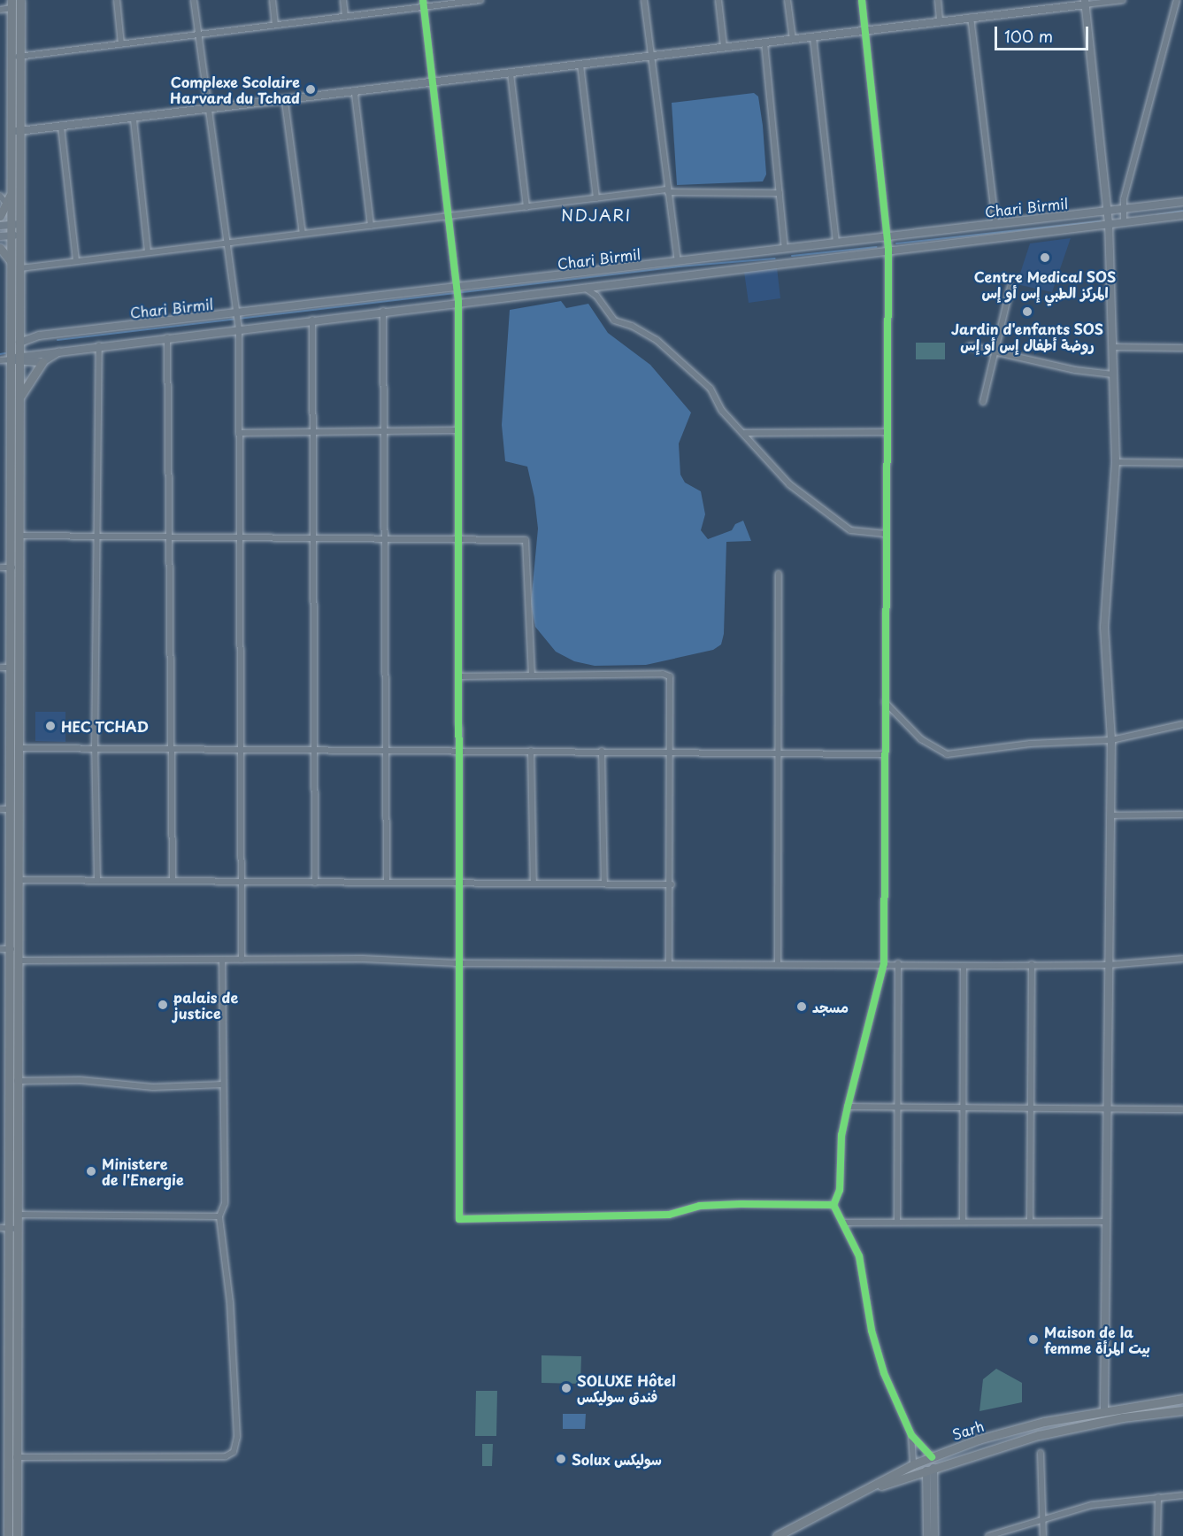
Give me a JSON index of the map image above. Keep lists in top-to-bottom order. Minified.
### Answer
{"streets":{"main road":["Sarh"],"street":["Chari Birmil"]},"districts":["NDJARI"],"places":["Complexe Scolaire Harvard du Tchad","Centre Medical SOS المركز الطبي إس أو إس","Jardin d'enfants SOS روضة أطفال إس أو إس","HEC TCHAD","palais de justice","مسجد","Ministere de l'Energie","Maison de la femme بيت المرأة","SOLUXE Hôtel فندق سوليكس","Solux سوليكس"],"scale_bar":"100 m"}
